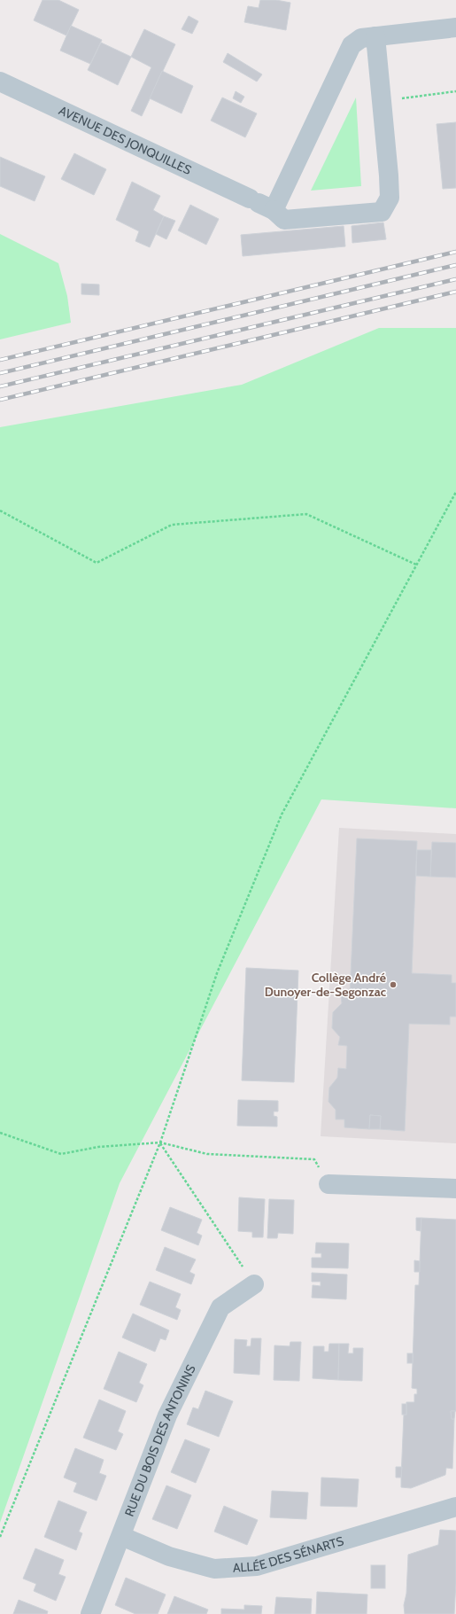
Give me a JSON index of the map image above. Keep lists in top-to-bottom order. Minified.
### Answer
{"streets":{"street":["AVENUE DES JONQUILLES","RUE DU BOIS DES ANTONINS","ALLÉE DES SÉNARTS"]},"crossings":[["RUE DU BOIS DES ANTONINS","ALLÉE DES SÉNARTS"]],"places":["Collège André Dunoyer-de-Segonzac"]}
